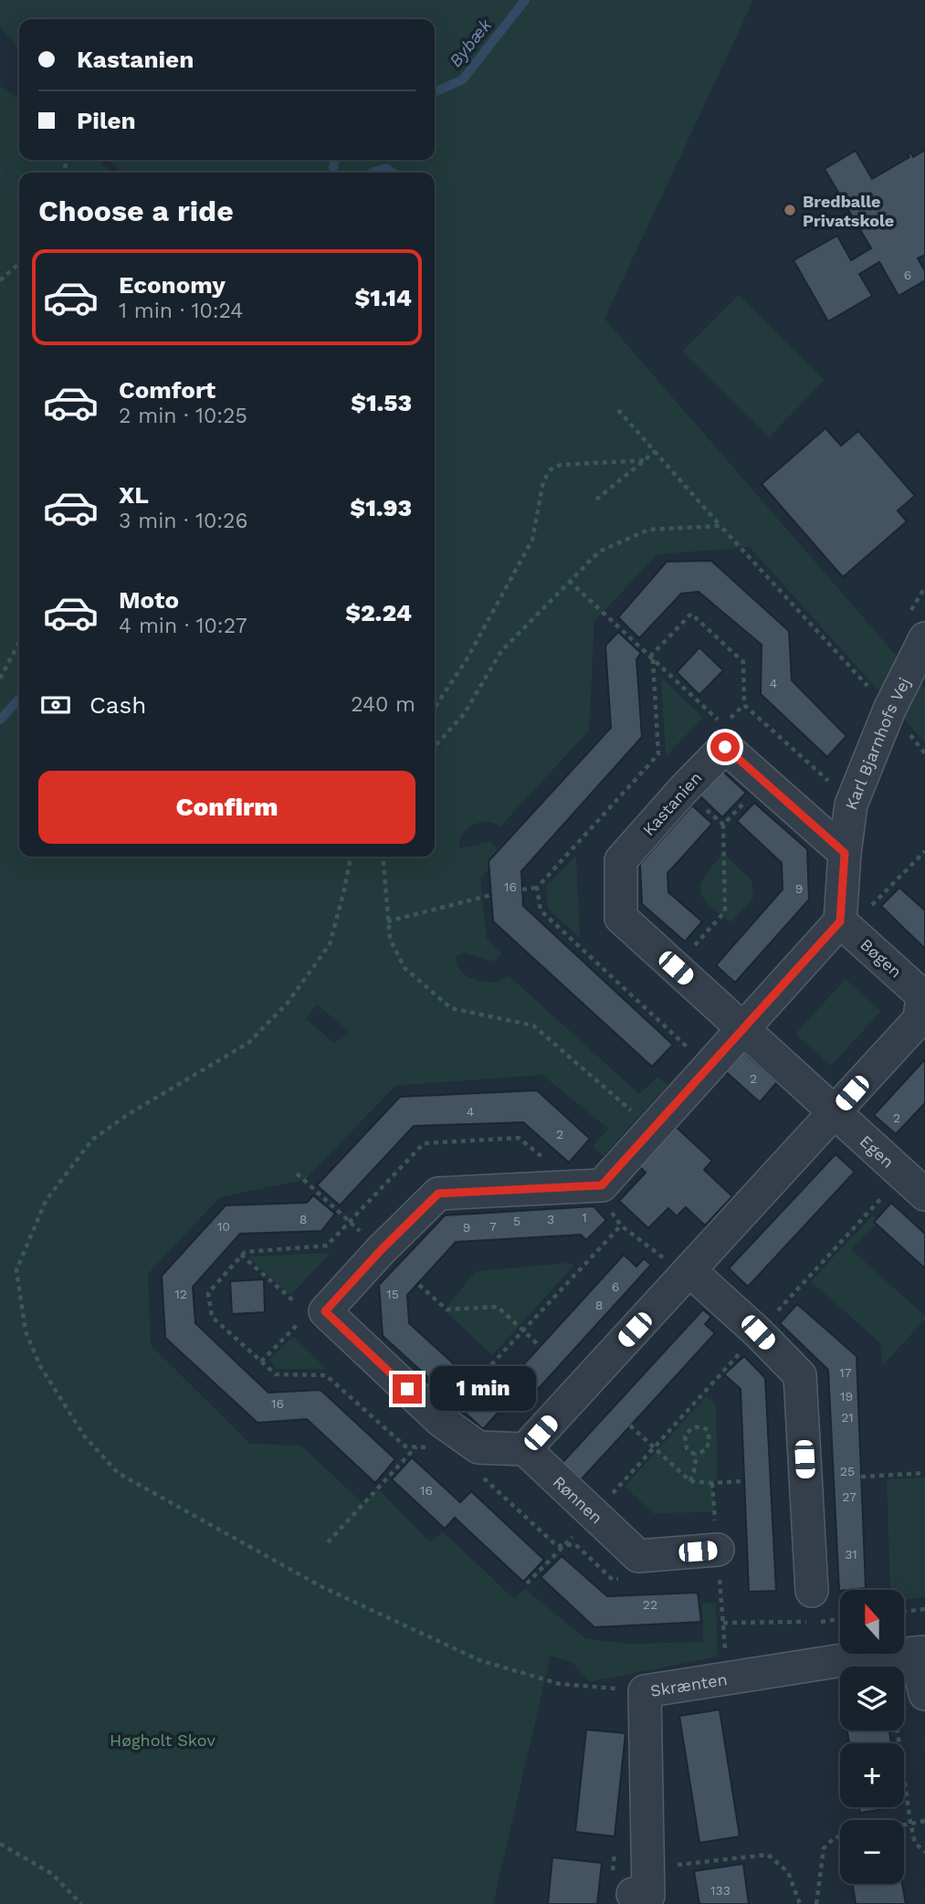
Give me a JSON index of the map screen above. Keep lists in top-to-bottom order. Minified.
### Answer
{"streets":{"street":["Karl Bjarnhofs Vej","Kastanien","Bøgen","Egen","Rønnen","Skrænten"]},"crossings":[["Karl Bjarnhofs Vej","Kastanien"],["Kastanien","Egen"],["Bøgen","Egen"]],"water":["Bybæk"],"parks":["Høgholt Skov"],"places":["Bredballe Privatskole"],"house_numbers":["6","4","16","9","2","4","2","2","1","8","3","5","10","7","9","6","12","15","8","17","19","16","21","25","16","27","31","22","133"],"north":"top","page":{"banner":["Kastanien","Pilen"],"heading":"Choose a ride","list":[{"name":"Economy","note":"1 min · 10:24","value":"$1.14"},{"name":"Comfort","note":"2 min · 10:25","value":"$1.53"},{"name":"XL","note":"3 min · 10:26","value":"$1.93"},{"name":"Moto","note":"4 min · 10:27","value":"$2.24"}],"pay":["Cash","240 m"],"buttons":"Confirm","bubble":"1 min","map_buttons":["+","−"]}}
